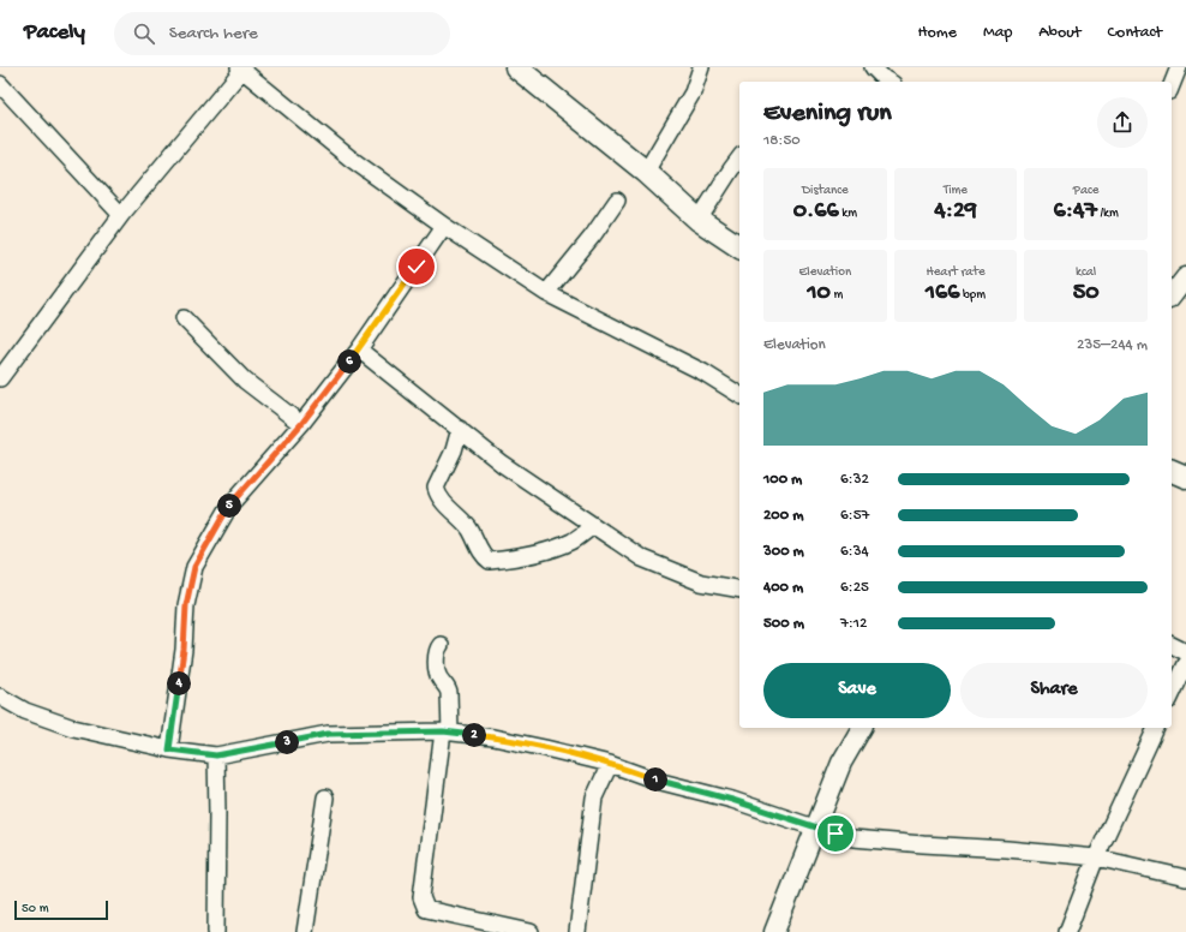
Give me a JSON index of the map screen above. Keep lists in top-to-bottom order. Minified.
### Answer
{"scale_bar":"50 m","page":{"header":"Pacely","search":"Search here","nav":["Home","Map","About","Contact"],"heading":["Evening run","18:50"],"stats":[["Distance","0.66 km"],["Time","4:29"],["Pace","6:47 /km"],["Elevation","10 m"],["Heart rate","166 bpm"],["kcal","50"]],"chart":["Elevation","235–244 m"],"pins":["6","5","4","2","3","1"],"list":[{"name":"100 m","note":"6:32"},{"name":"200 m","note":"6:57"},{"name":"300 m","note":"6:34"},{"name":"400 m","note":"6:25"},{"name":"500 m","note":"7:12"}],"buttons":["Save","Share"],"scale":"50 m"}}
